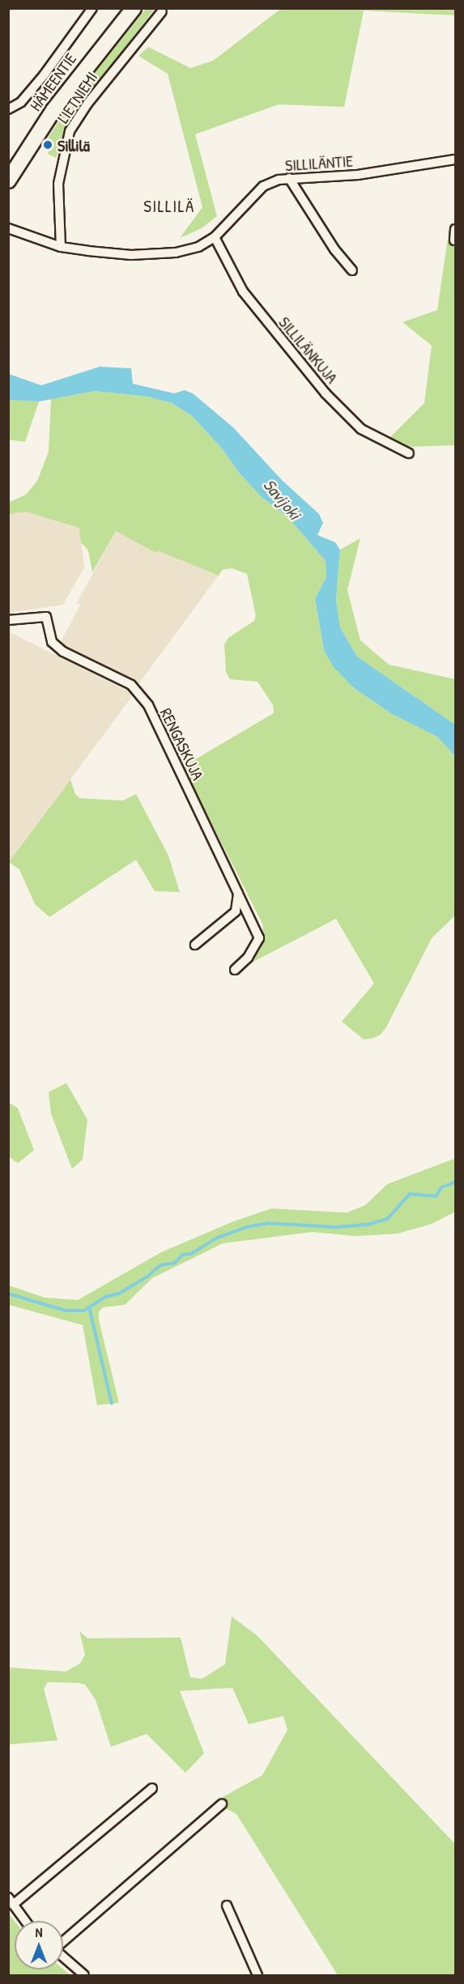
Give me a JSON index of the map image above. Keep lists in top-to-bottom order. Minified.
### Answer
{"streets":{"highway":["HÄMEENTIE"],"street":["LIETNIEMI","SILLILÄNTIE","SILLILÄNKUJA","RENGASKUJA"]},"crossings":[["LIETNIEMI","SILLILÄNTIE"],["SILLILÄNTIE","SILLILÄNKUJA"]],"districts":["SILLILÄ"],"water":["Savijoki"],"places":["Sillilä"],"north":"top"}
